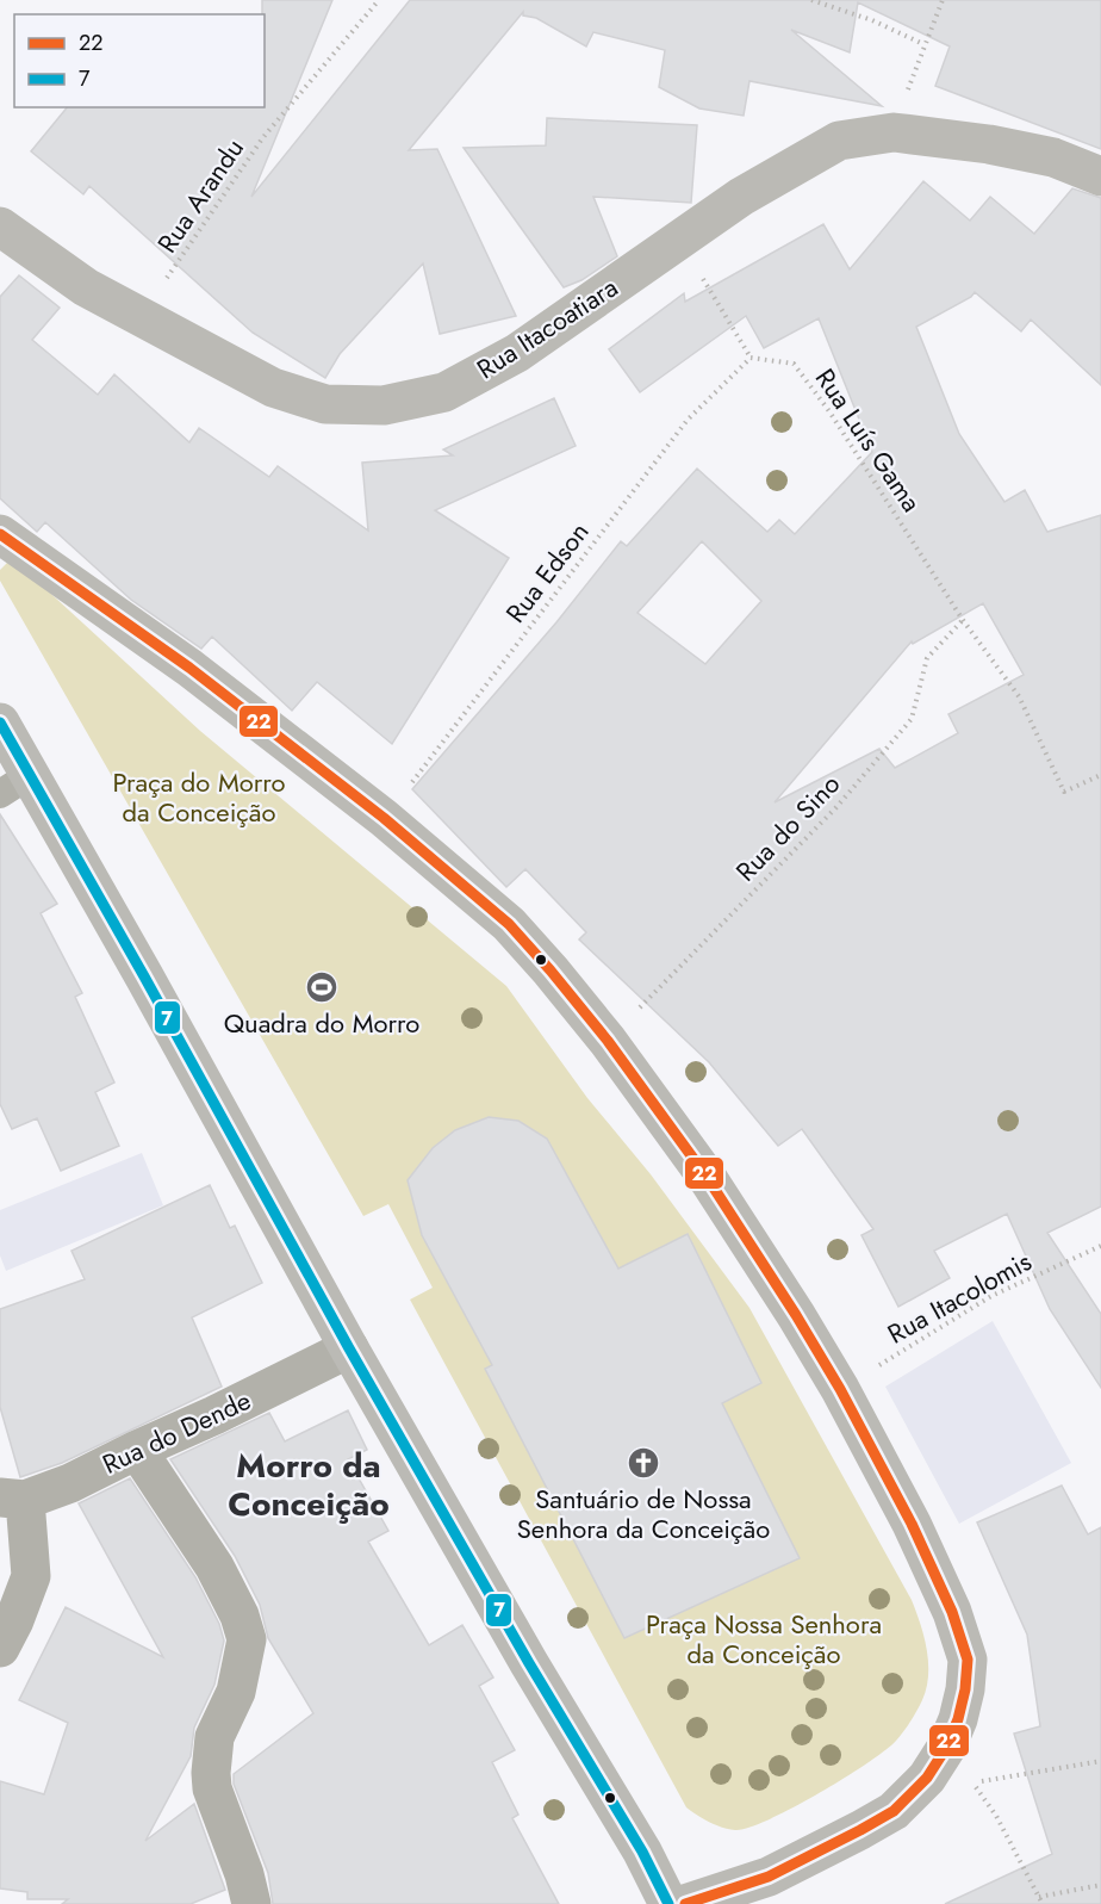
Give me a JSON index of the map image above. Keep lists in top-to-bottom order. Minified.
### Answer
{"streets":{"street":["Rua Itacoatiara","Rua do Dende"],"path":["Rua Arandu","Rua Luís Gama","Rua Edson","Rua do Sino","Rua Itacolomis"]},"crossings":[["Rua Arandu","Rua Itacoatiara"],["Rua Luís Gama","Rua Edson"],["Rua Luís Gama","Rua do Sino"]],"districts":["Morro da Conceição"],"parks":["Praça do Morro da Conceição","Praça Nossa Senhora da Conceição"],"places":{"sports":["Quadra do Morro"],"church":["Santuário de Nossa Senhora da Conceição"]},"lines":["transit line 22","transit line 7"],"legend":["22","7"]}
